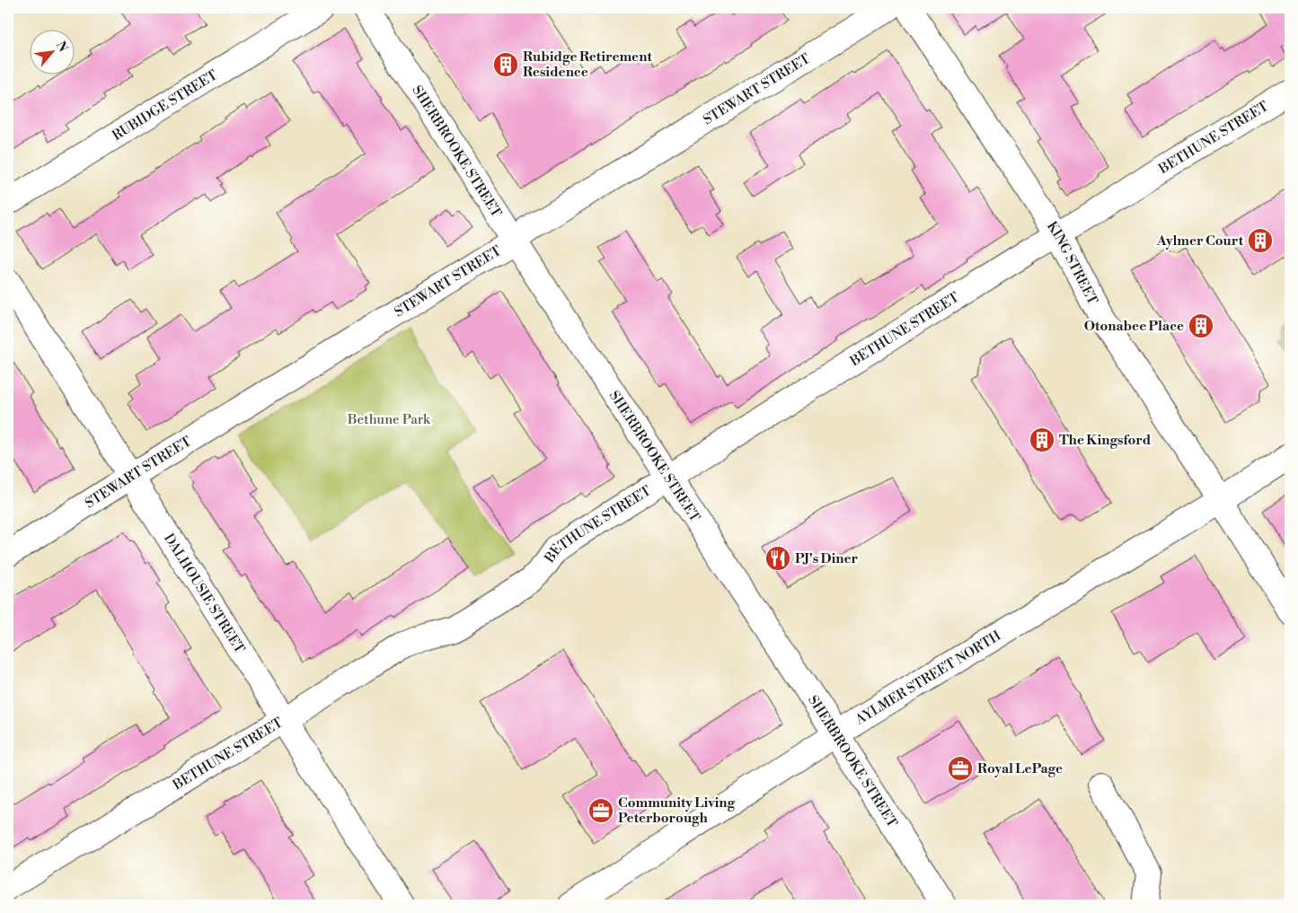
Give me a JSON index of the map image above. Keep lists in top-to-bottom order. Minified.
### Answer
{"streets":{"street":["STEWART STREET","RUBIDGE STREET","BETHUNE STREET","SHERBROOKE STREET","KING STREET","DALHOUSIE STREET","AYLMER STREET NORTH"]},"crossings":[["STEWART STREET","SHERBROOKE STREET"],["STEWART STREET","DALHOUSIE STREET"],["BETHUNE STREET","SHERBROOKE STREET"],["BETHUNE STREET","KING STREET"],["BETHUNE STREET","DALHOUSIE STREET"],["SHERBROOKE STREET","AYLMER STREET NORTH"],["KING STREET","AYLMER STREET NORTH"]],"parks":["Bethune Park"],"places":{"building":["Rubidge Retirement Residence","Aylmer Court","Otonabee Place","The Kingsford"],"restaurant":["PJ's Diner"],"office":["Royal LePage","Community Living Peterborough"]},"north":"top right"}
